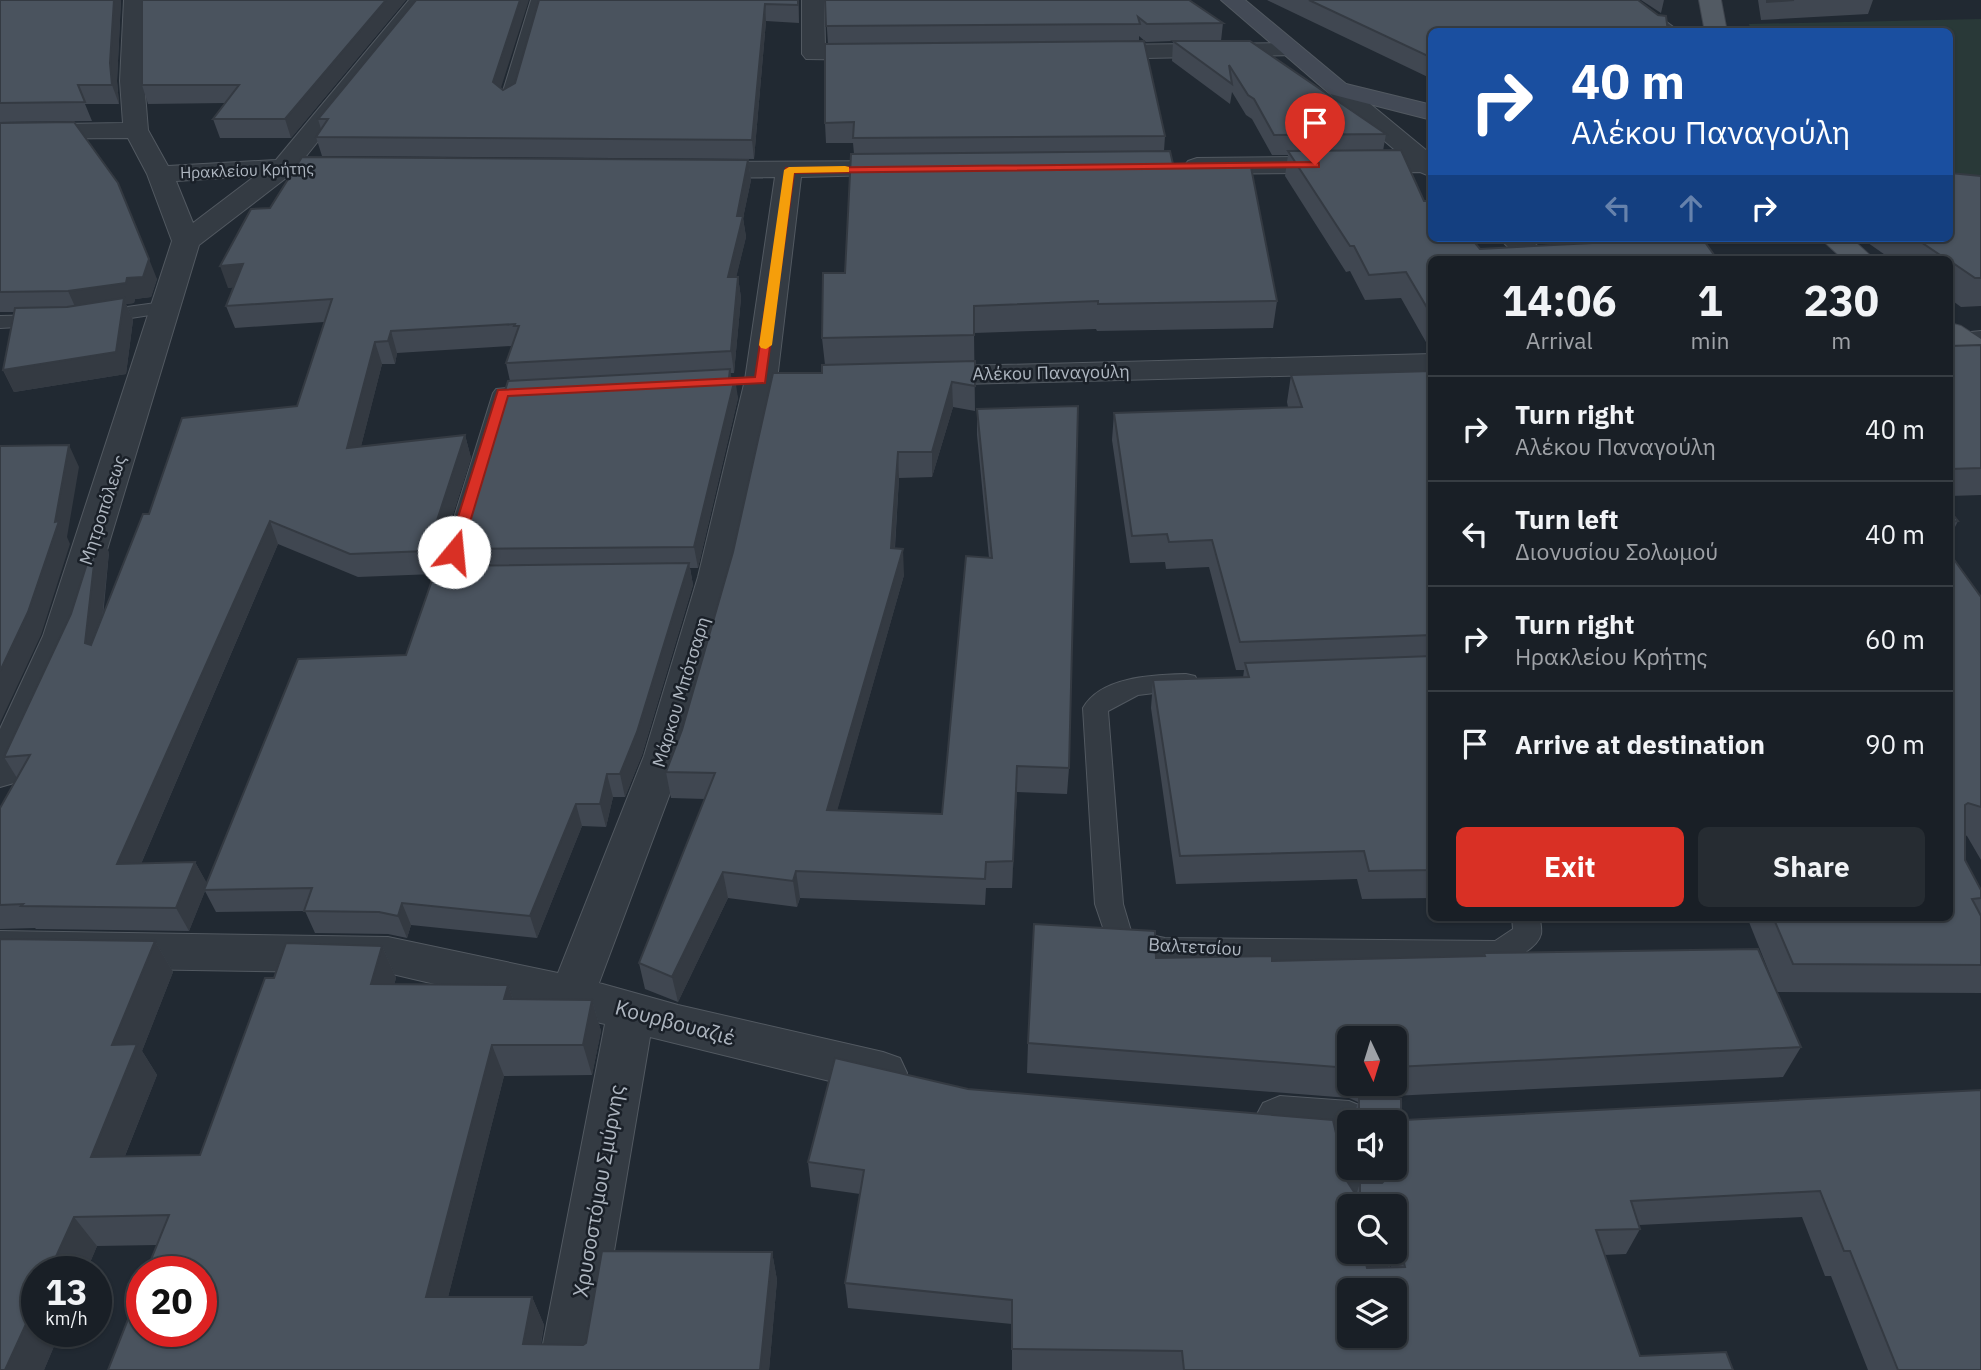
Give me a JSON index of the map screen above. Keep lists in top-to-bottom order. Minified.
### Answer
{"streets":{"street":["Ηρακλείου Κρήτης","Αλέκου Παναγούλη","Μητροπόλεως","Μάρκου Μπότσαρη","Κουρβουαζιέ","Χρυσοστόμου Σμύρνης"],"lane":["Βαλτετσίου"]},"crossings":[["Μάρκου Μπότσαρη","Κουρβουαζιέ"],["Κουρβουαζιέ","Χρυσοστόμου Σμύρνης"]],"north":"bottom","page":{"turn":["40 m","Αλέκου Παναγούλη"],"eta":["14:06","Arrival","1","min","230","m"],"list":[{"name":"Turn right","note":"Αλέκου Παναγούλη","value":"40 m"},{"name":"Turn left","note":"Διονυσίου Σολωμού","value":"40 m"},{"name":"Turn right","note":"Ηρακλείου Κρήτης","value":"60 m"},{"name":"Arrive at destination","value":"90 m"}],"buttons":["Exit","Share"],"speed":"13 km/h","limit":"20"}}
